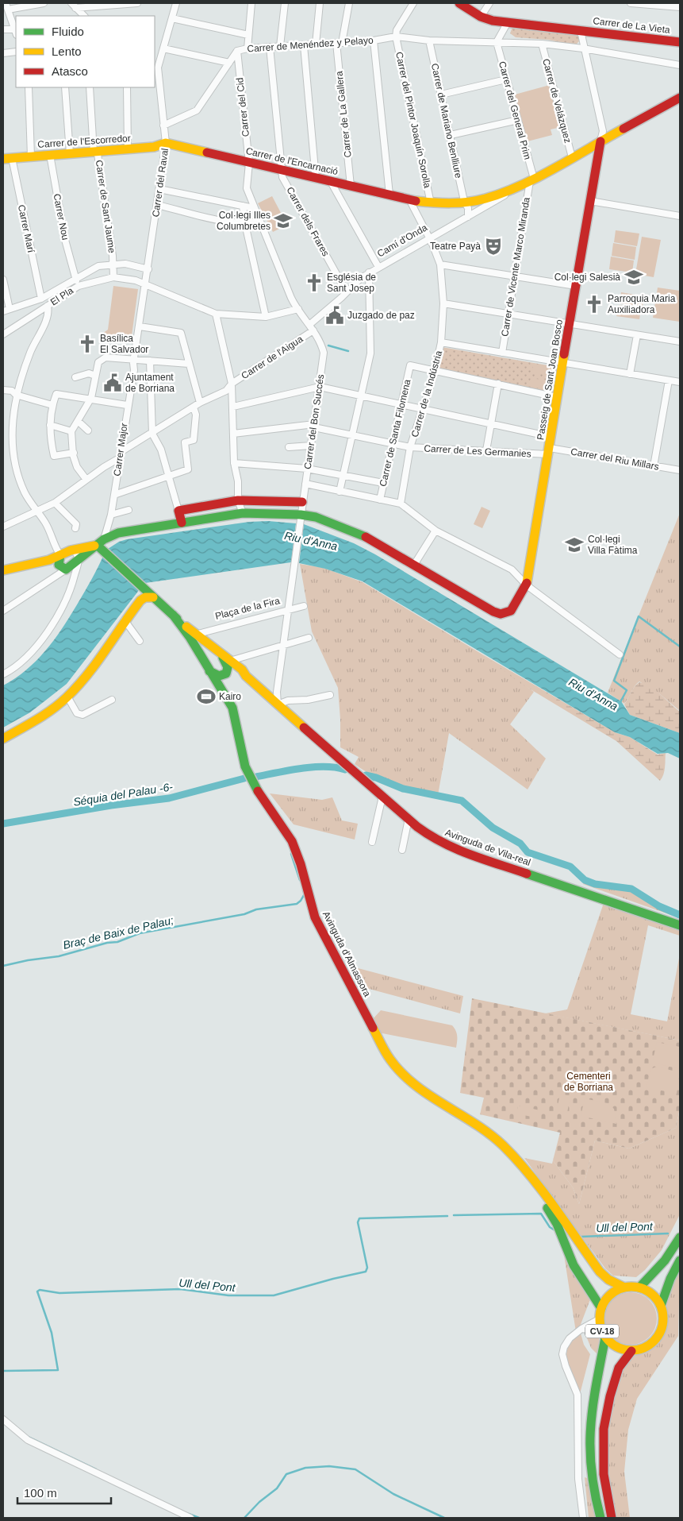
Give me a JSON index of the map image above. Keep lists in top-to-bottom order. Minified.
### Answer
{"streets":{"street":["Carrer de La Vieta","Carrer de Menéndez y Pelayo","Carrer de Velázquez","Carrer del Cid","Carrer del General Prim","Carrer de La Gallera","Carrer del Pintor Joaquín Sorolla","Carrer de Mariano Benlliure","Carrer de l'Escorredor","Carrer de l'Encarnació","Carrer del Raval","Carrer de Sant Jaume","Carrer Nou","Carrer dels Frares","Carrer Marí","Camí d'Onda","Carrer de Vicente Marco Miranda","El Pla","Carrer de l'Aigua","Passeig de Sant Joan Bosco","Carrer de la Indústria","Carrer del Bon Succés","Carrer de Santa Filomena","Carrer Major","Carrer de Les Germanies","Carrer del Riu Millars","Plaça de la Fira","Avinguda de Vila-real","Avinguda d'Almassora","CV-18"]},"crossings":[["Carrer de Menéndez y Pelayo","Carrer de Velázquez"],["Carrer de Menéndez y Pelayo","Carrer del Cid"],["Carrer de Menéndez y Pelayo","Carrer del General Prim"],["Carrer de Menéndez y Pelayo","Carrer de La Gallera"],["Carrer de Menéndez y Pelayo","Carrer del Pintor Joaquín Sorolla"],["Carrer de Menéndez y Pelayo","Carrer de Mariano Benlliure"],["Carrer de Menéndez y Pelayo","Carrer del Raval"],["Carrer de Menéndez y Pelayo","Carrer dels Frares"],["Carrer de Velázquez","Camí d'Onda"],["Carrer del Cid","Carrer de l'Encarnació"],["Carrer del Cid","Carrer del Bon Succés"],["Carrer del General Prim","Camí d'Onda"],["Carrer del General Prim","Carrer de Vicente Marco Miranda"],["Carrer de La Gallera","Carrer de l'Encarnació"],["Carrer del Pintor Joaquín Sorolla","Carrer de l'Encarnació"],["Carrer del Pintor Joaquín Sorolla","Camí d'Onda"],["Carrer de Mariano Benlliure","Camí d'Onda"],["Carrer de l'Escorredor","Carrer de l'Encarnació"],["Carrer de l'Escorredor","Carrer del Raval"],["Carrer de l'Escorredor","Carrer de Sant Jaume"],["Carrer de l'Escorredor","Carrer Nou"],["Carrer de l'Escorredor","Carrer Marí"],["Carrer de l'Encarnació","Carrer del Raval"],["Carrer de l'Encarnació","Carrer dels Frares"],["Carrer de l'Encarnació","Camí d'Onda"],["Carrer de l'Encarnació","Carrer de la Indústria"],["Carrer del Raval","El Pla"],["Carrer de Sant Jaume","El Pla"],["Carrer Nou","El Pla"],["Carrer dels Frares","Camí d'Onda"],["Carrer Marí","El Pla"],["Camí d'Onda","Carrer de Vicente Marco Miranda"],["Camí d'Onda","Passeig de Sant Joan Bosco"],["Camí d'Onda","Carrer de la Indústria"],["Camí d'Onda","Carrer del Bon Succés"],["El Pla","Carrer del Bon Succés"],["El Pla","Carrer Major"],["Carrer de l'Aigua","Carrer del Bon Succés"],["Carrer de l'Aigua","Carrer Major"],["Passeig de Sant Joan Bosco","Carrer de Les Germanies"],["Passeig de Sant Joan Bosco","Carrer del Riu Millars"],["Carrer de la Indústria","Carrer de Santa Filomena"],["Carrer de la Indústria","Carrer de Les Germanies"],["Carrer del Bon Succés","Carrer de Les Germanies"],["Carrer del Bon Succés","Plaça de la Fira"],["Carrer de Santa Filomena","Carrer de Les Germanies"],["Carrer de Les Germanies","Carrer del Riu Millars"],["Plaça de la Fira","Avinguda de Vila-real"],["Plaça de la Fira","Avinguda d'Almassora"],["Avinguda de Vila-real","Avinguda d'Almassora"],["Avinguda d'Almassora","CV-18"]],"water":["Riu d'Anna","Séquia del Palau -6-","Braç de Baix de Palau;","Ull del Pont"],"parks":["Cementeri de Borriana"],"places":{"school or university":["Col·legi Illes Columbretes","Col·legi Salesià","Col·legi Villa Fàtima"],"theatre":["Teatre Payà"],"church":["Església de Sant Josep","Parroquia Maria Auxiliadora","Basílica El Salvador"],"public building":["Juzgado de paz","Ajuntament de Borriana"],"sports":["Kairo"]},"legend":["Fluido","Lento","Atasco"],"scale_bar":"100 m"}
